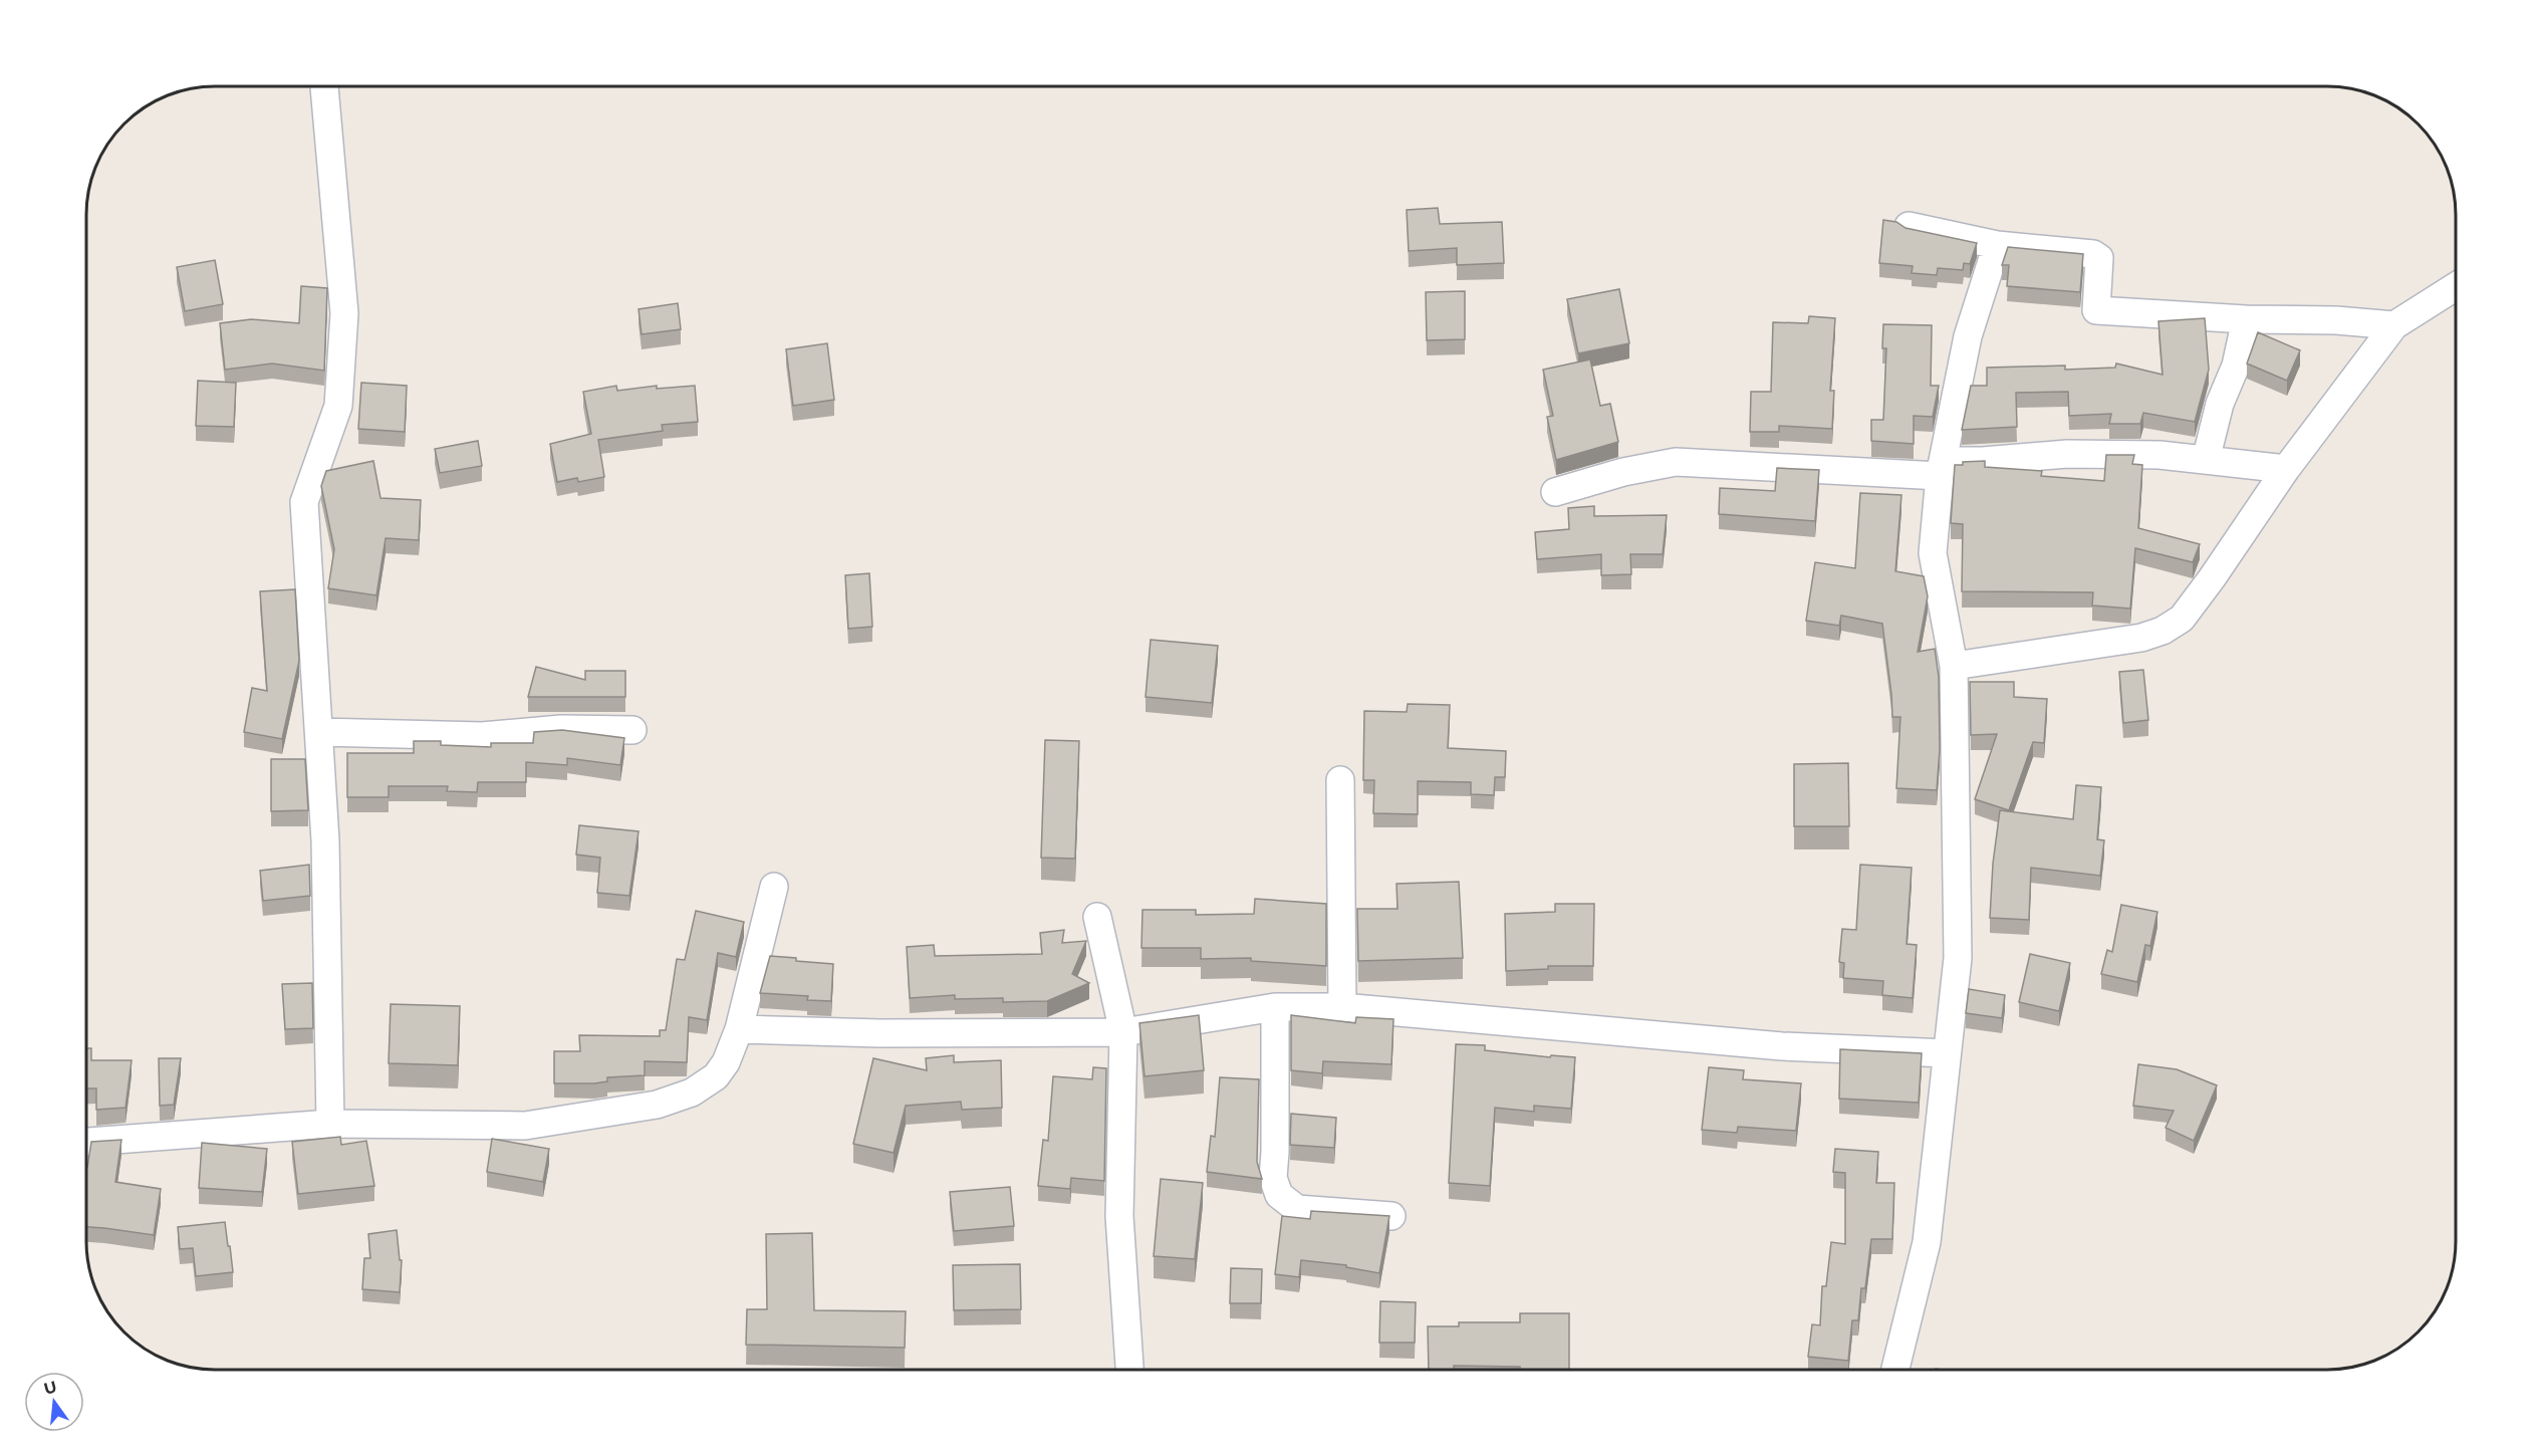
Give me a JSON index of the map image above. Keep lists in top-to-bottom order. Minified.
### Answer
{"north":"top"}
